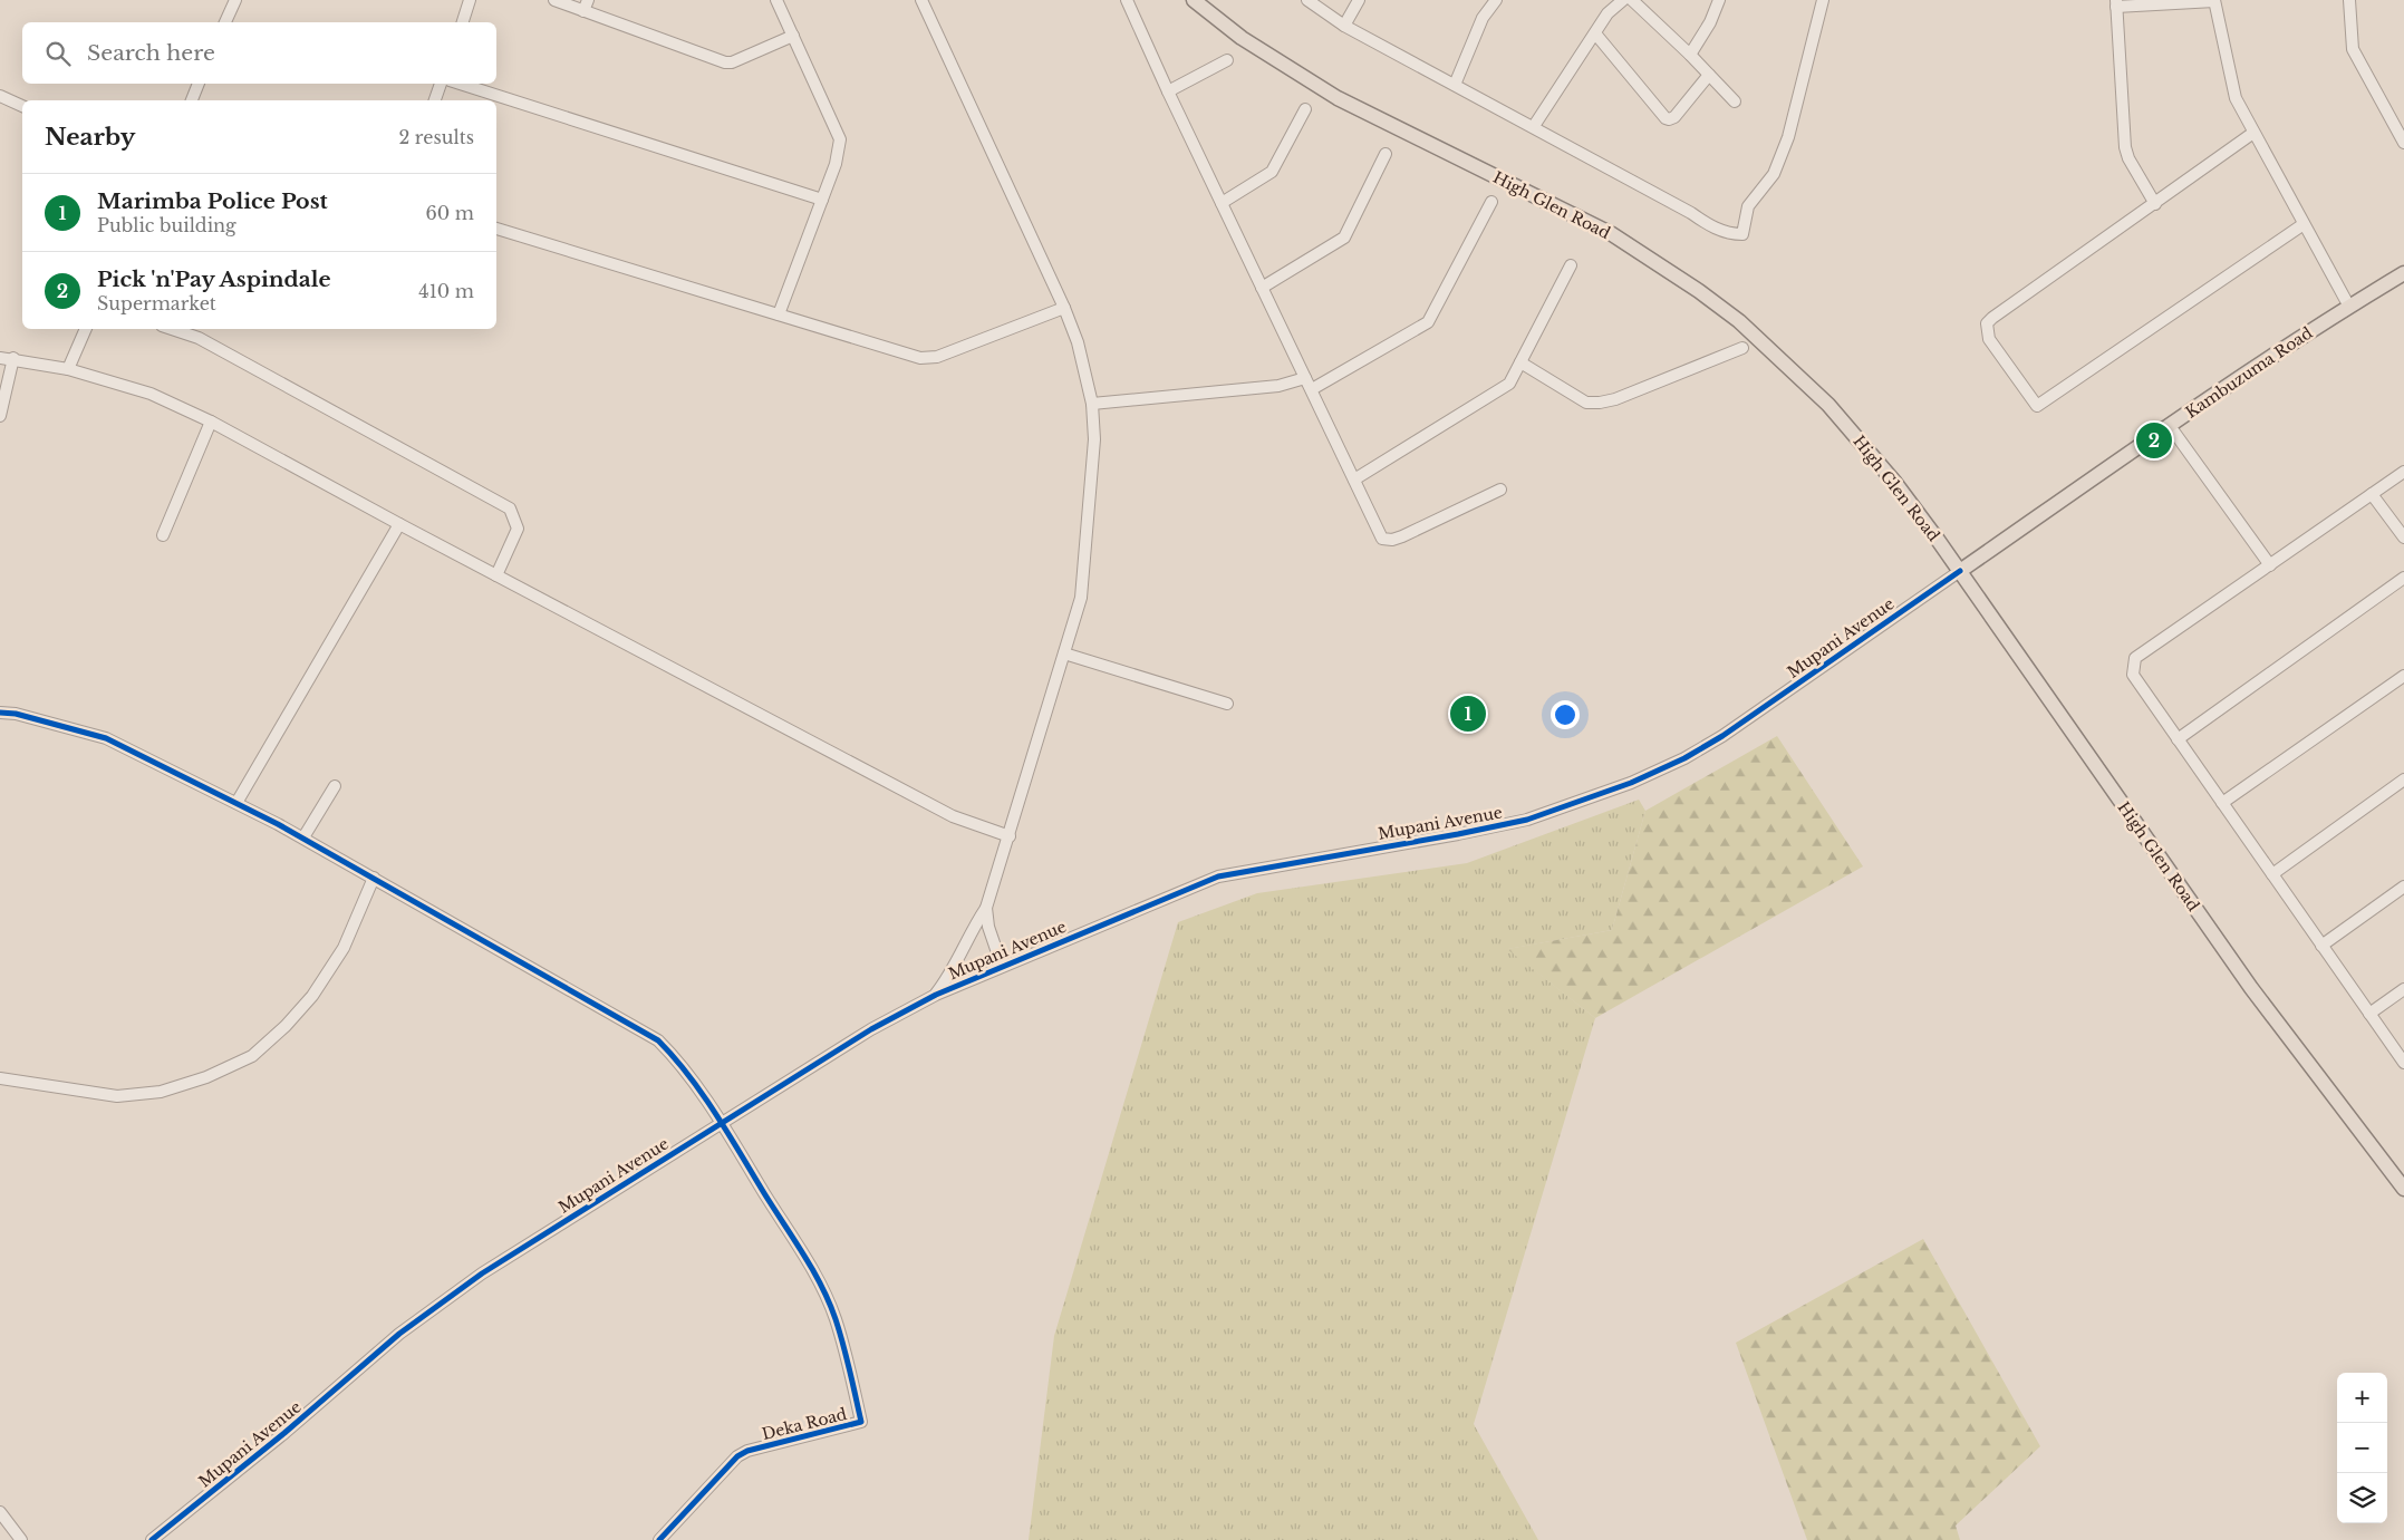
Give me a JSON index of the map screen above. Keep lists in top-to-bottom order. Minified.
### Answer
{"streets":{"main road":["High Glen Road","Kambuzuma Road"],"street":["Mupani Avenue","Deka Road"]},"crossings":[["High Glen Road","Kambuzuma Road"],["High Glen Road","Mupani Avenue"],["Kambuzuma Road","Mupani Avenue"],["Mupani Avenue","Deka Road"]],"page":{"search":"Search here","heading":["Nearby","2 results"],"list":[{"mark":"1","name":"Marimba Police Post","note":"Public building","value":"60 m"},{"mark":"2","name":"Pick 'n'Pay Aspindale","note":"Supermarket","value":"410 m"}],"pins":["2","1"],"map_buttons":["+","−"]}}
